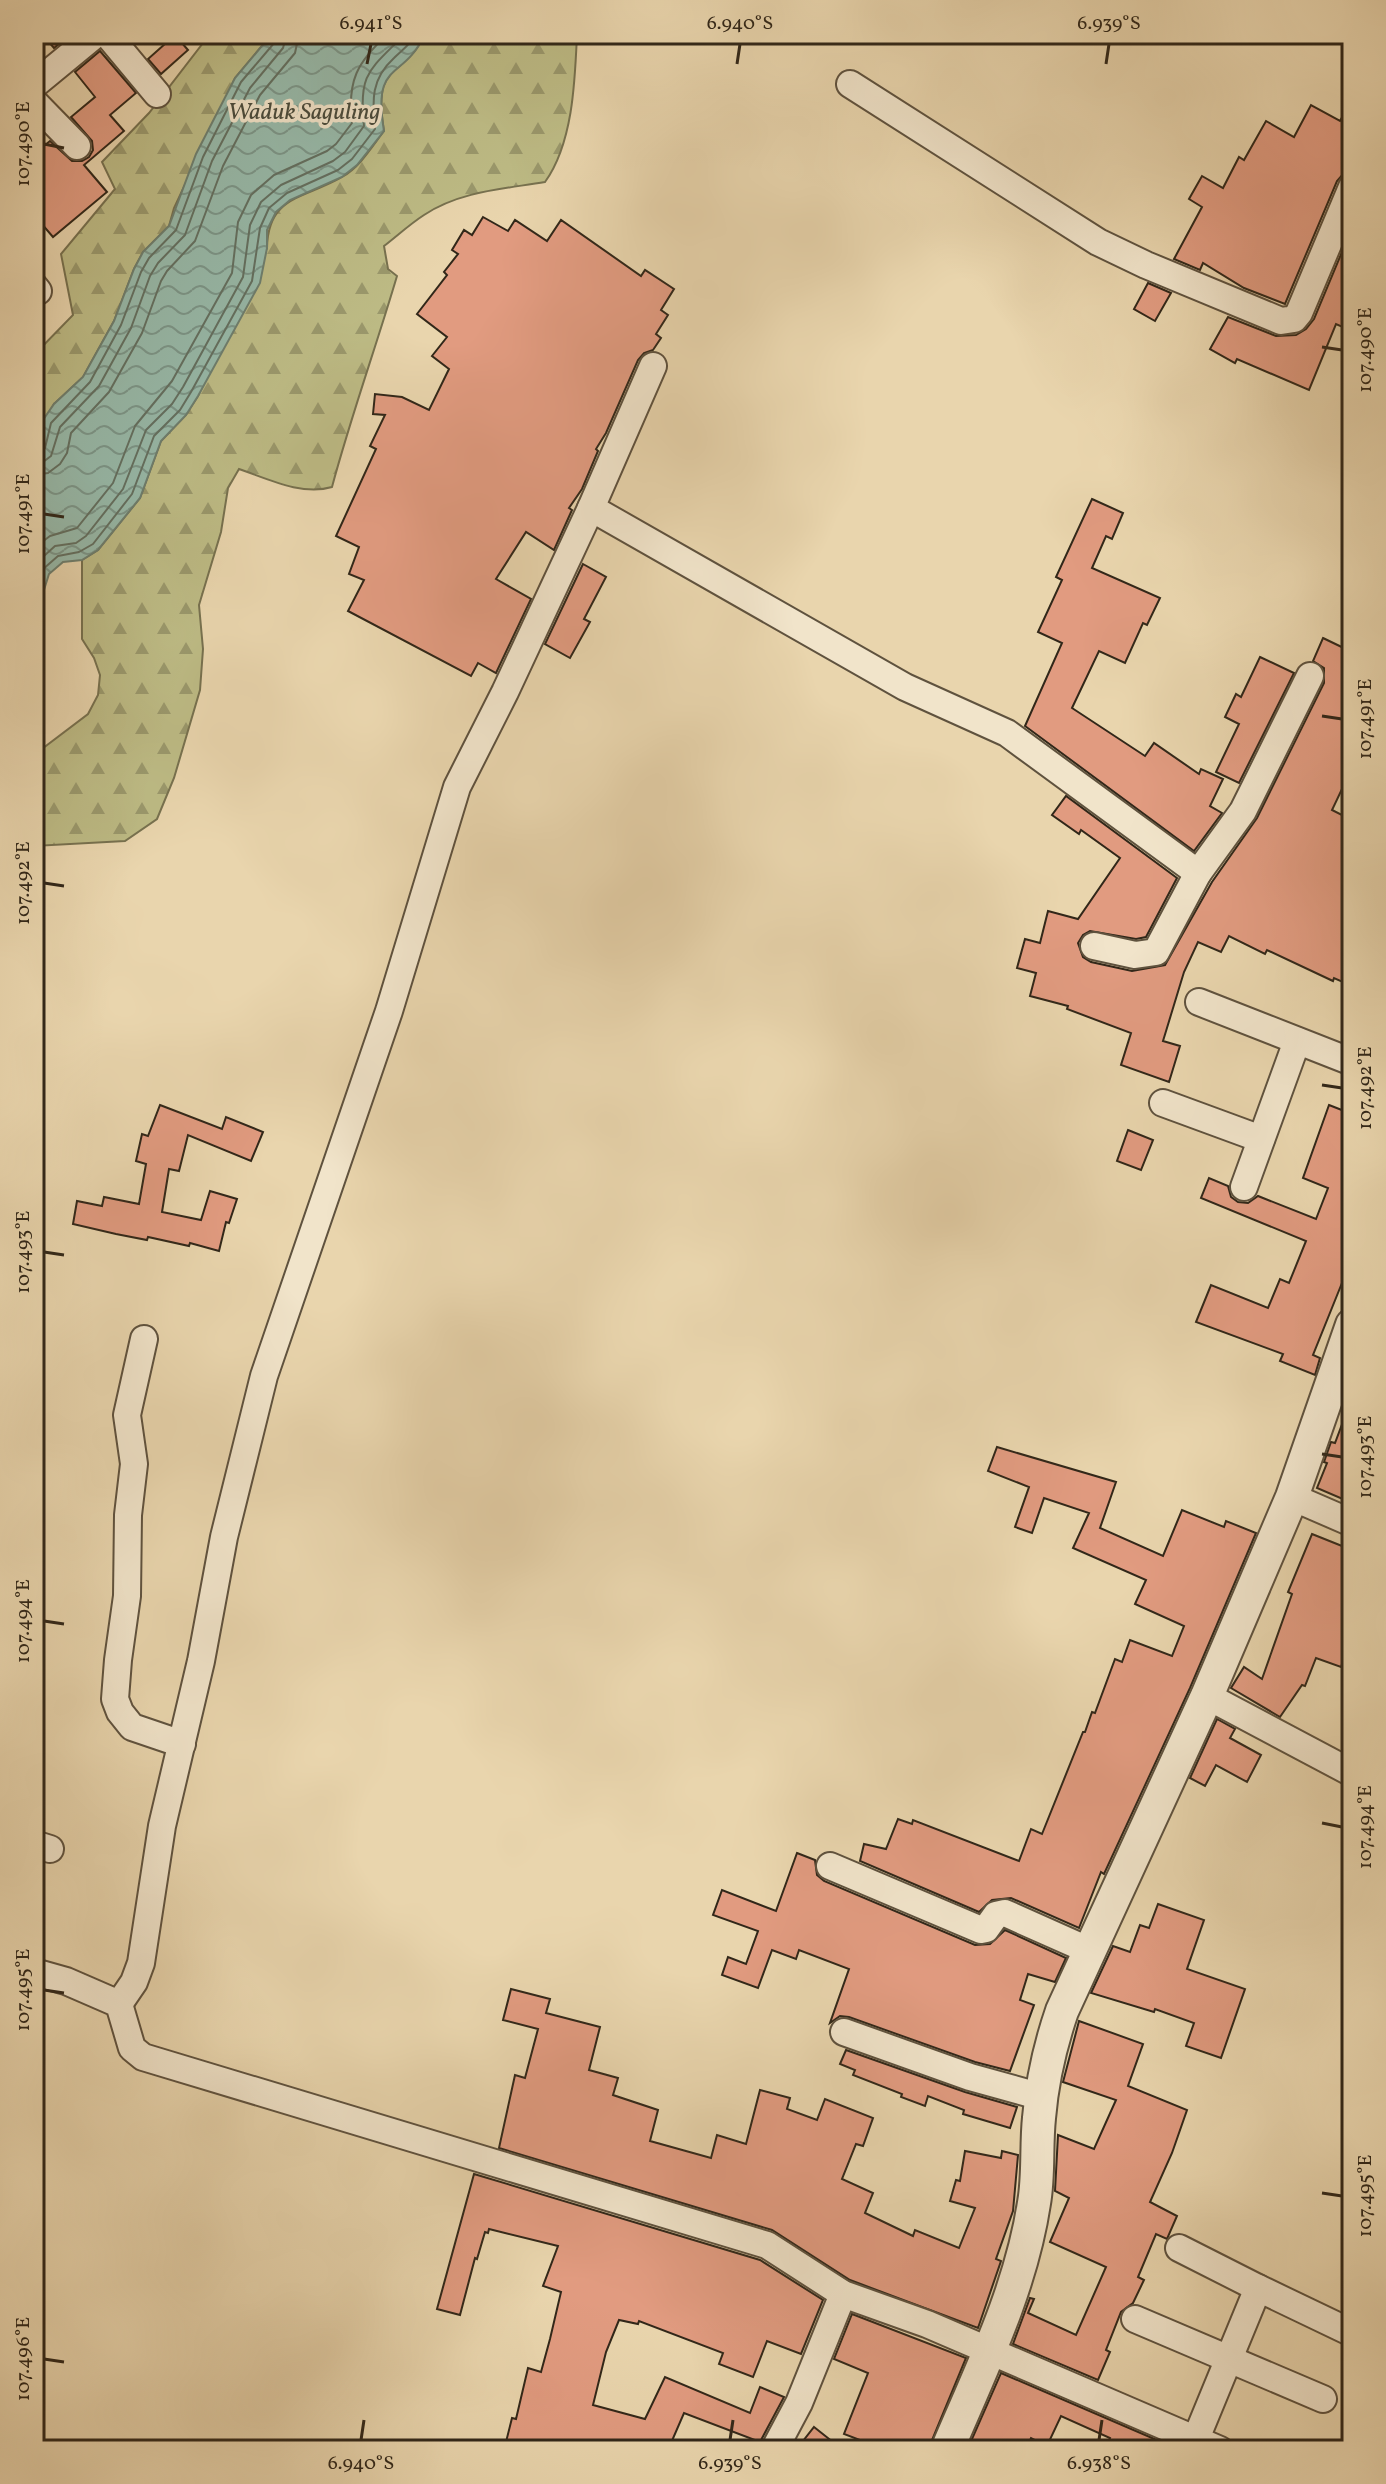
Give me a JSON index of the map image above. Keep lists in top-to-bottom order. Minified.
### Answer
{"water":["Waduk Saguling"],"coordinates":["6.941°S","6.940°S","6.939°S","107.490°E","107.491°E","107.492°E","107.493°E","107.494°E","107.495°E","107.496°E","6.938°S"]}
